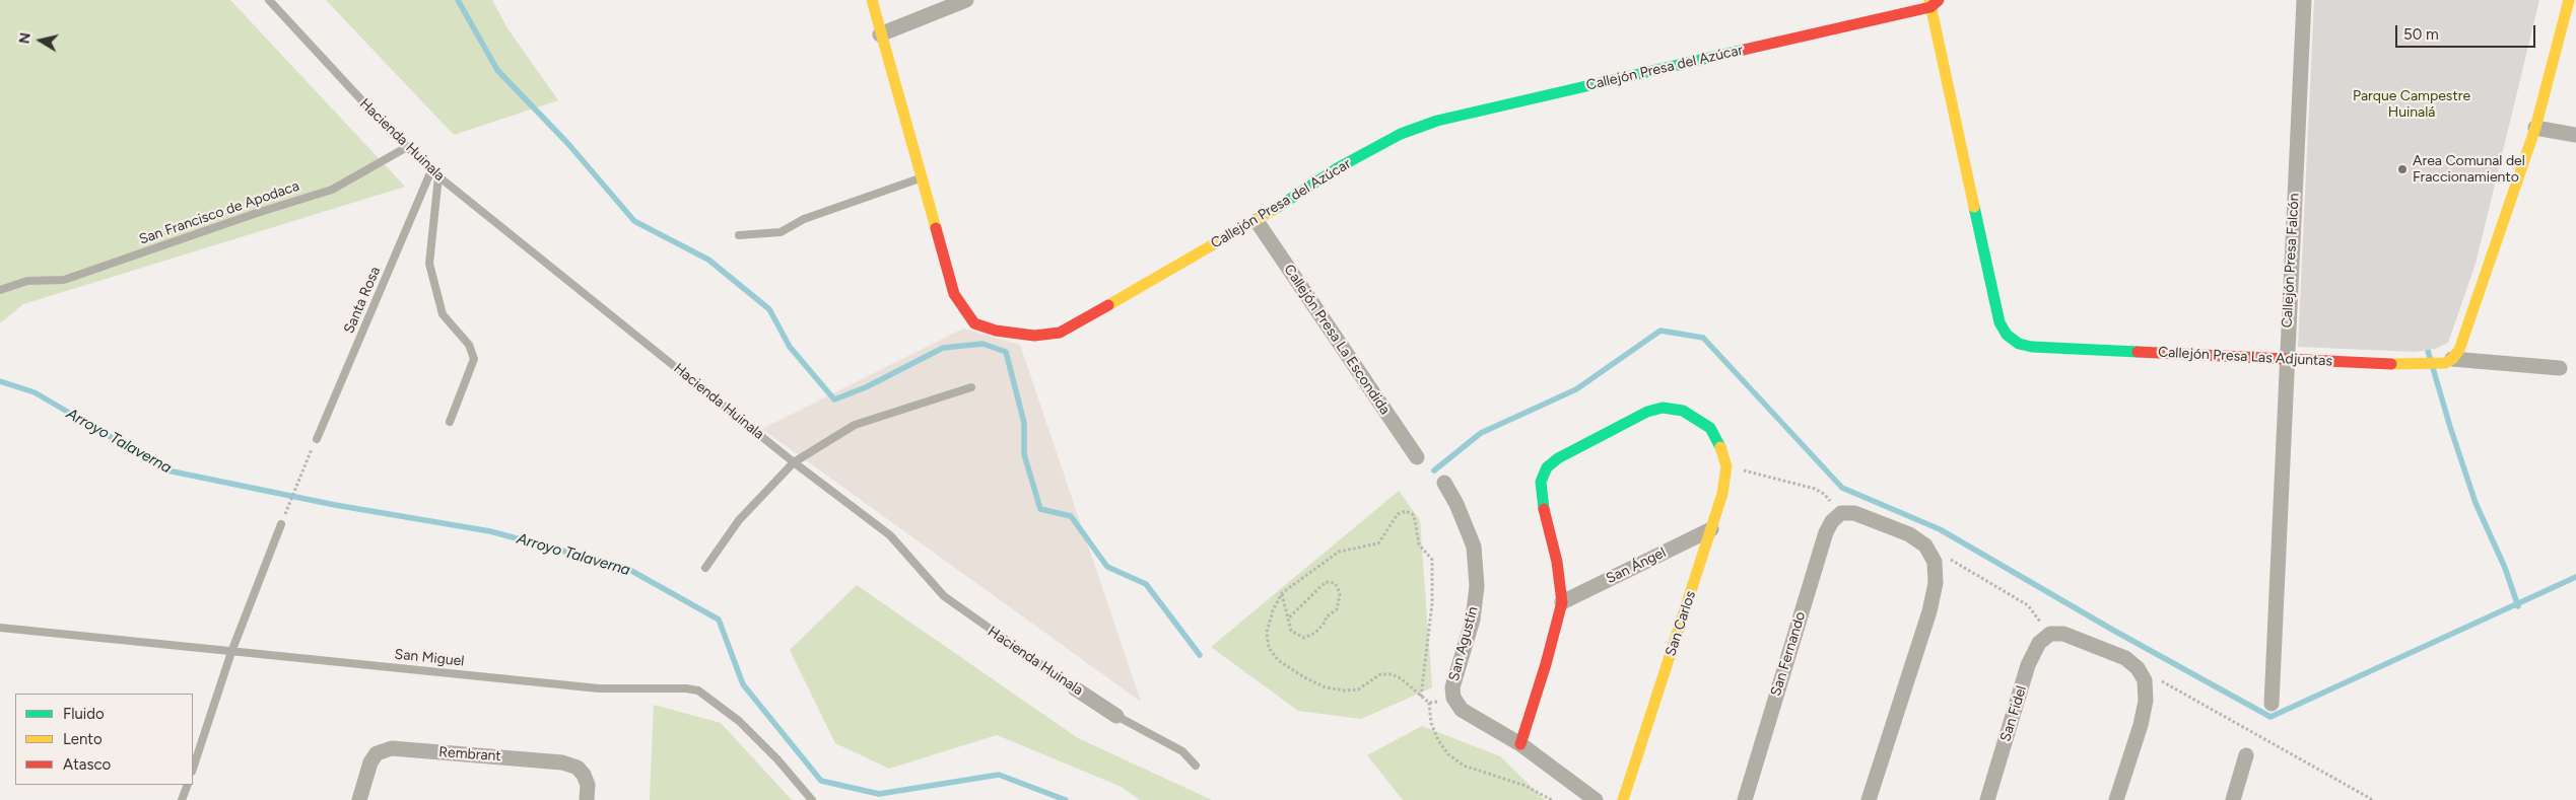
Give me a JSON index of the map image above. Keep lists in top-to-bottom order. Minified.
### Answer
{"streets":{"street":["Callejón Presa del Azúcar","Hacienda Huinala","Callejón Presa Falcón","Callejón Presa La Escondida","Callejón Presa Las Adjuntas","San Ángel","San Carlos","San Agustín","San Fernando","San Fidel","Rembrant"],"lane":["San Francisco de Apodaca","Santa Rosa","San Miguel"]},"crossings":[["Callejón Presa del Azúcar","Callejón Presa La Escondida"],["Callejón Presa del Azúcar","Callejón Presa Las Adjuntas"],["Hacienda Huinala","San Francisco de Apodaca"],["Hacienda Huinala","Santa Rosa"],["Callejón Presa Falcón","Callejón Presa Las Adjuntas"],["San Ángel","San Carlos"]],"water":["Arroyo Talaverna"],"parks":["Parque Campestre Huinalá"],"places":["Area Comunal del Fraccionamiento"],"legend":["Fluido","Lento","Atasco"],"scale_bar":"50 m","north":"left"}
